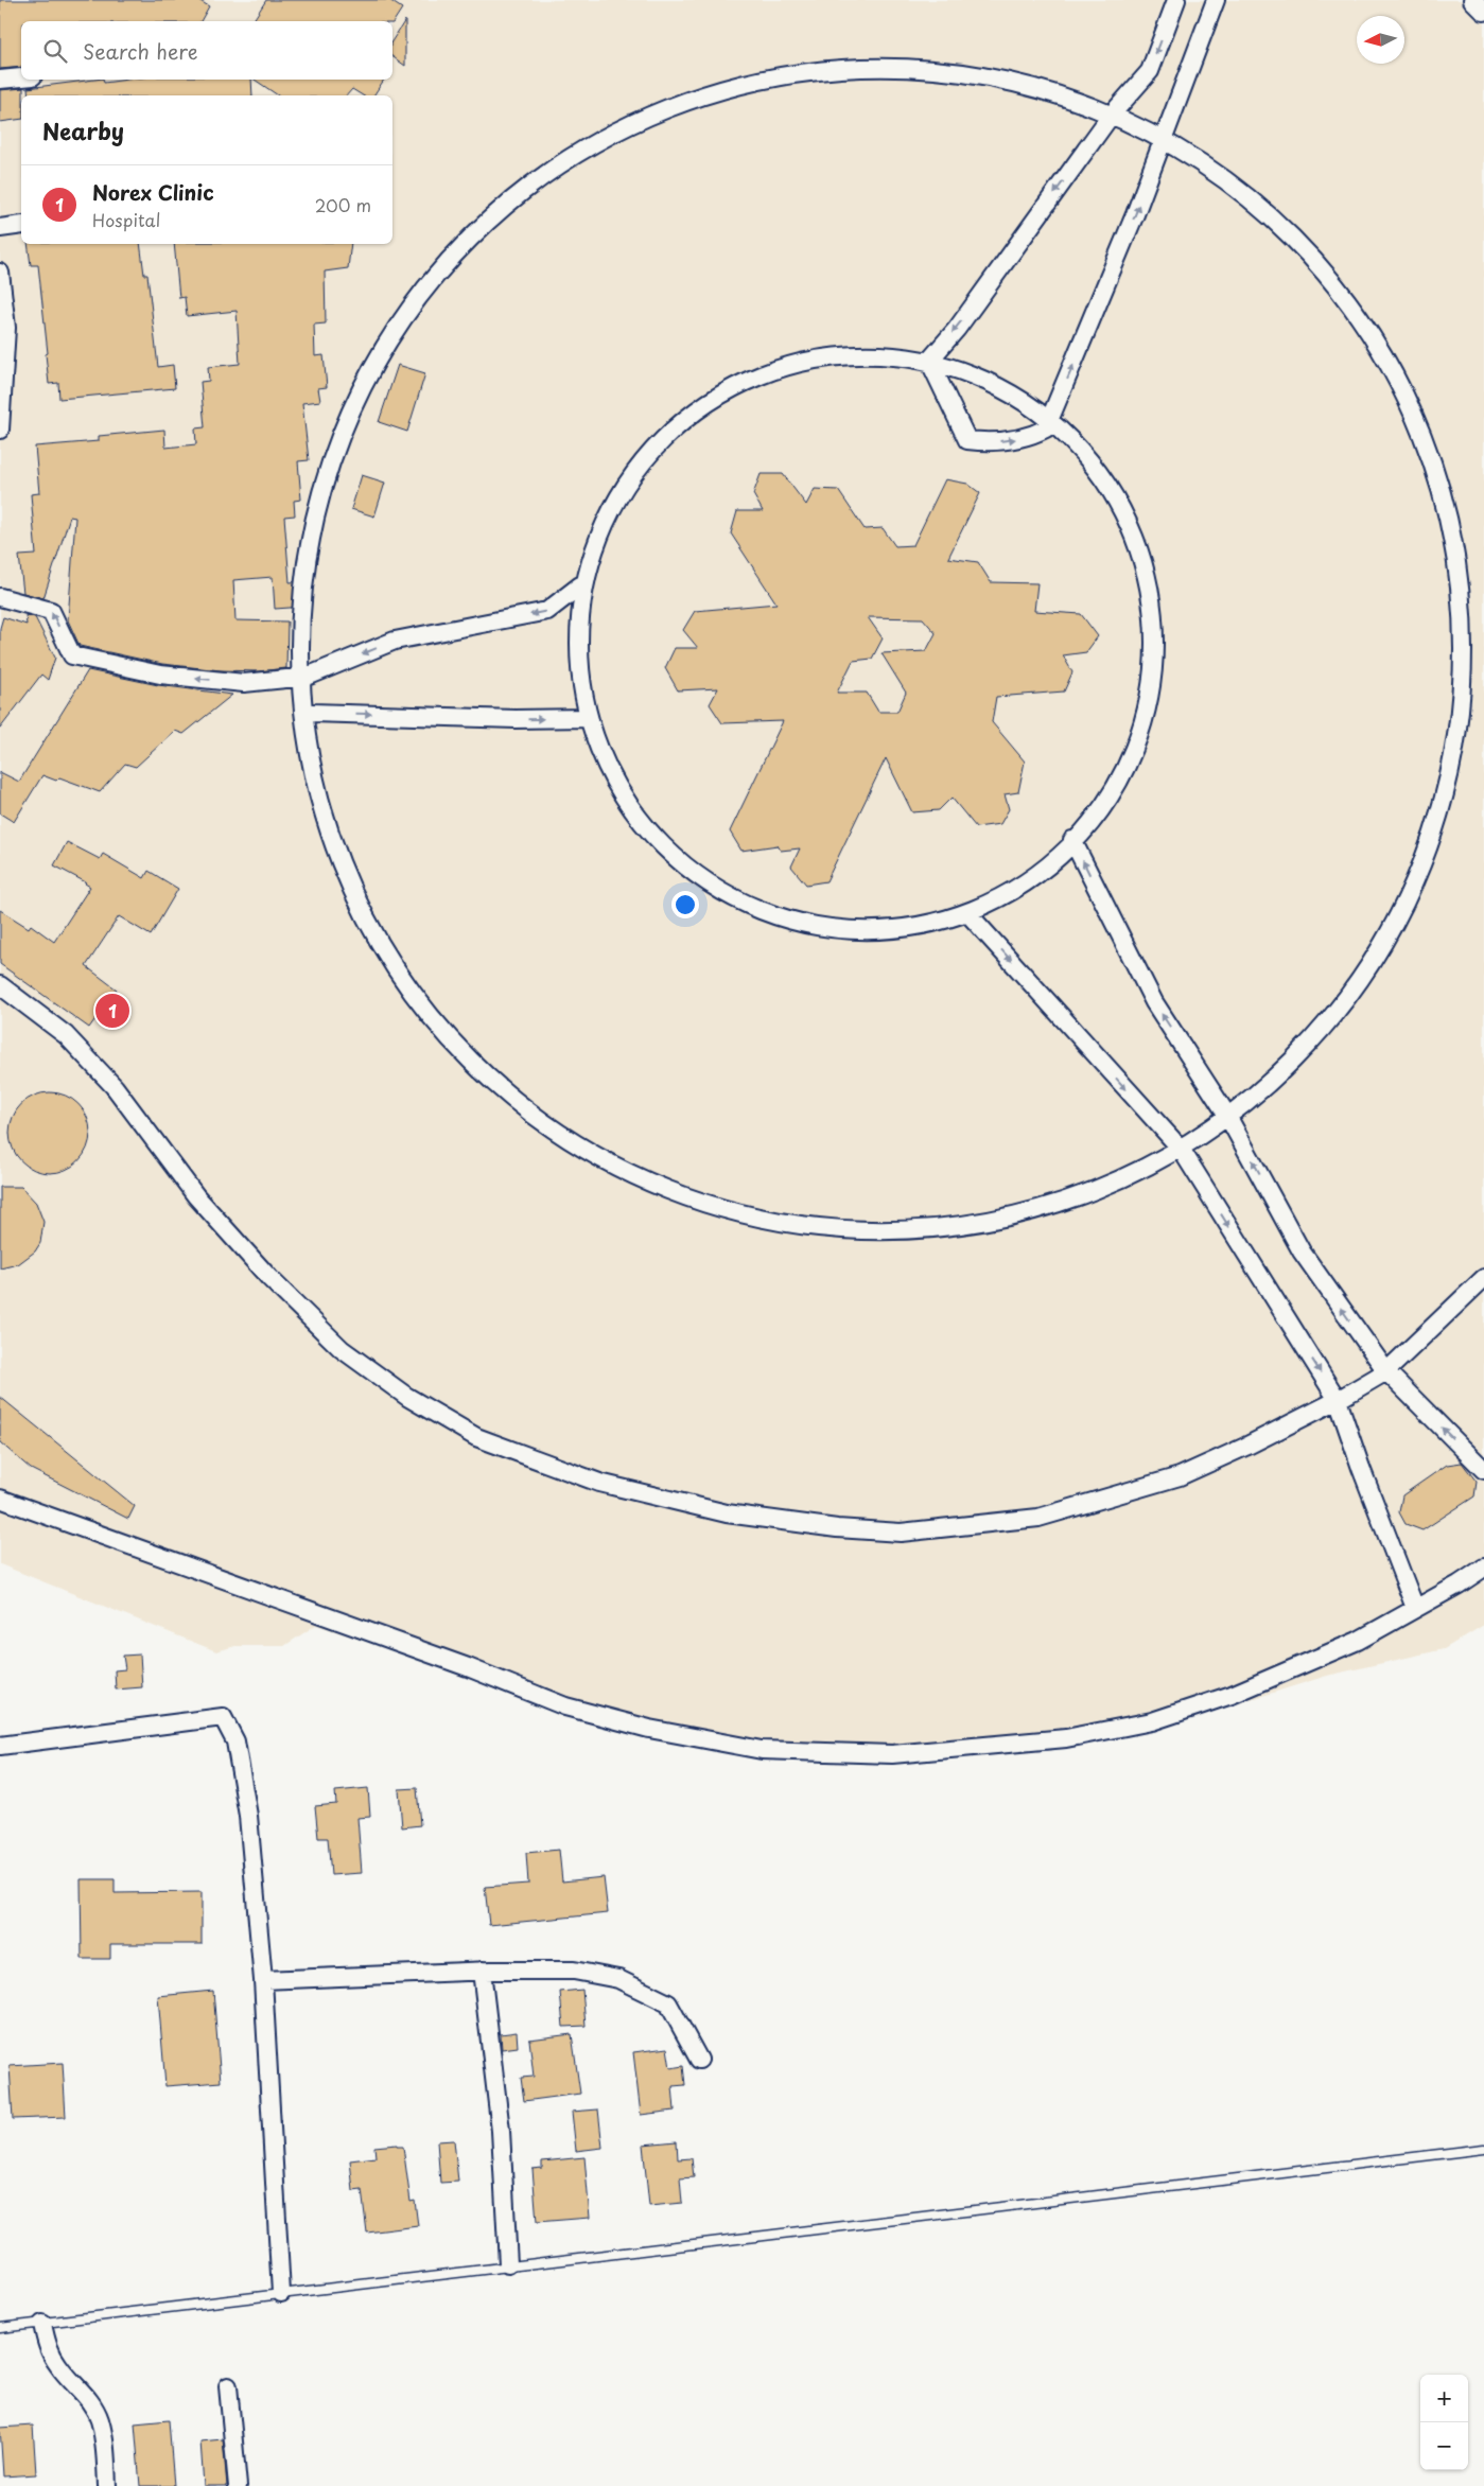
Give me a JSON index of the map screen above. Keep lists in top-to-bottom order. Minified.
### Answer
{"north":"left","page":{"search":"Search here","heading":"Nearby","list":[{"mark":"1","name":"Norex Clinic","note":"Hospital","value":"200 m"}],"pins":"1","map_buttons":["+","−"]}}
